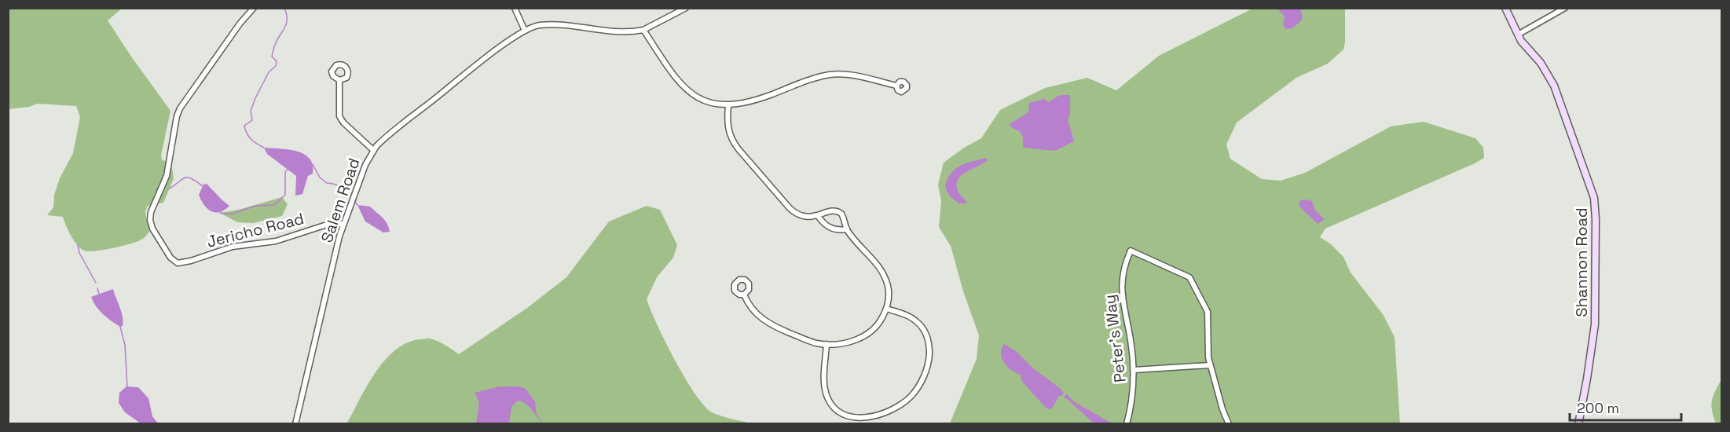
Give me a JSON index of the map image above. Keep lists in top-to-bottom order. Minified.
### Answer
{"streets":{"street":["Salem Road","Jericho Road","Shannon Road","Peter's Way"]},"crossings":[["Salem Road","Jericho Road"]],"scale_bar":"200 m"}
